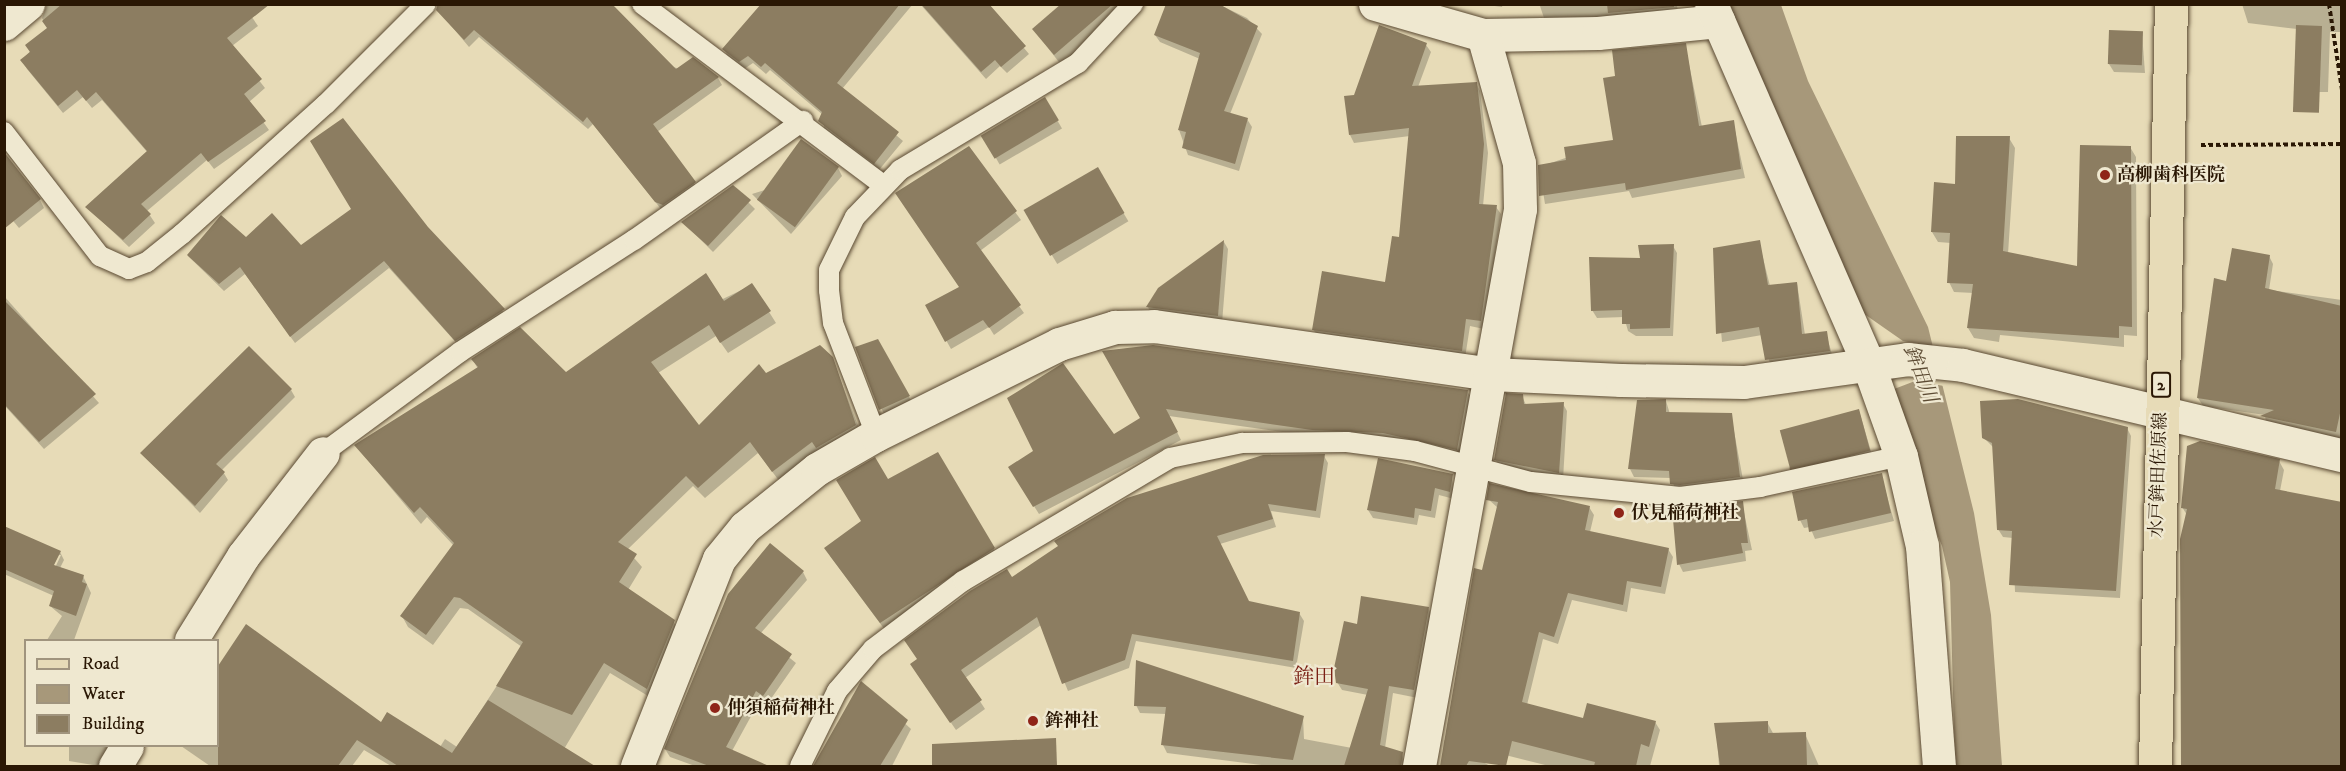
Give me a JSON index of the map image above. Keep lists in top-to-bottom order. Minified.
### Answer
{"streets":{"main road":["2","水戸鉾田佐原線"]},"districts":["鉾田"],"water":["鉾田川"],"places":["高柳歯科医院","伏見稲荷神社","仲須稲荷神社","鉾神社"],"legend":["Road","Water","Building"]}
